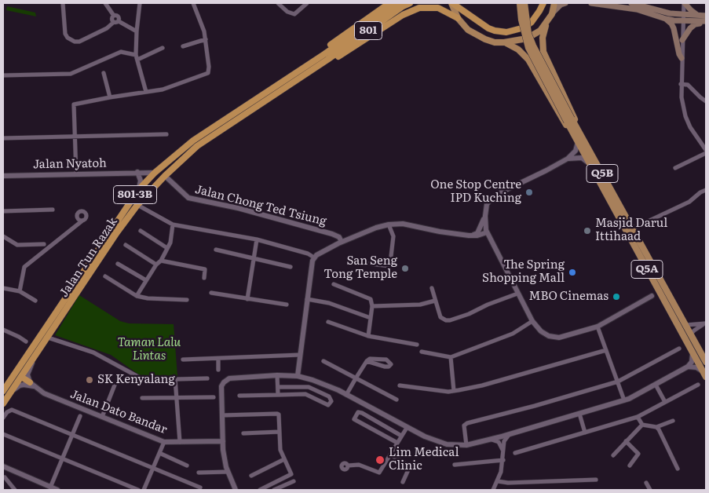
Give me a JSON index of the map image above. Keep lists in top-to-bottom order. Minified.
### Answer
{"streets":{"highway":["801","801-3B","Jalan Tun Razak"],"main road":["Q5B","Q5A"],"street":["Jalan Nyatoh","Jalan Chong Ted Tsiung","Jalan Dato Bandar"]},"crossings":[["801","Jalan Tun Razak"],["Jalan Nyatoh","Jalan Tun Razak"],["Q5B","Q5A"],["Jalan Chong Ted Tsiung","Jalan Tun Razak"]],"parks":["Taman Lalu Lintas"],"places":["One Stop Centre IPD Kuching","Masjid Darul Ittihaad","San Seng Tong Temple","The Spring Shopping Mall","MBO Cinemas","SK Kenyalang","Lim Medical Clinic"]}
